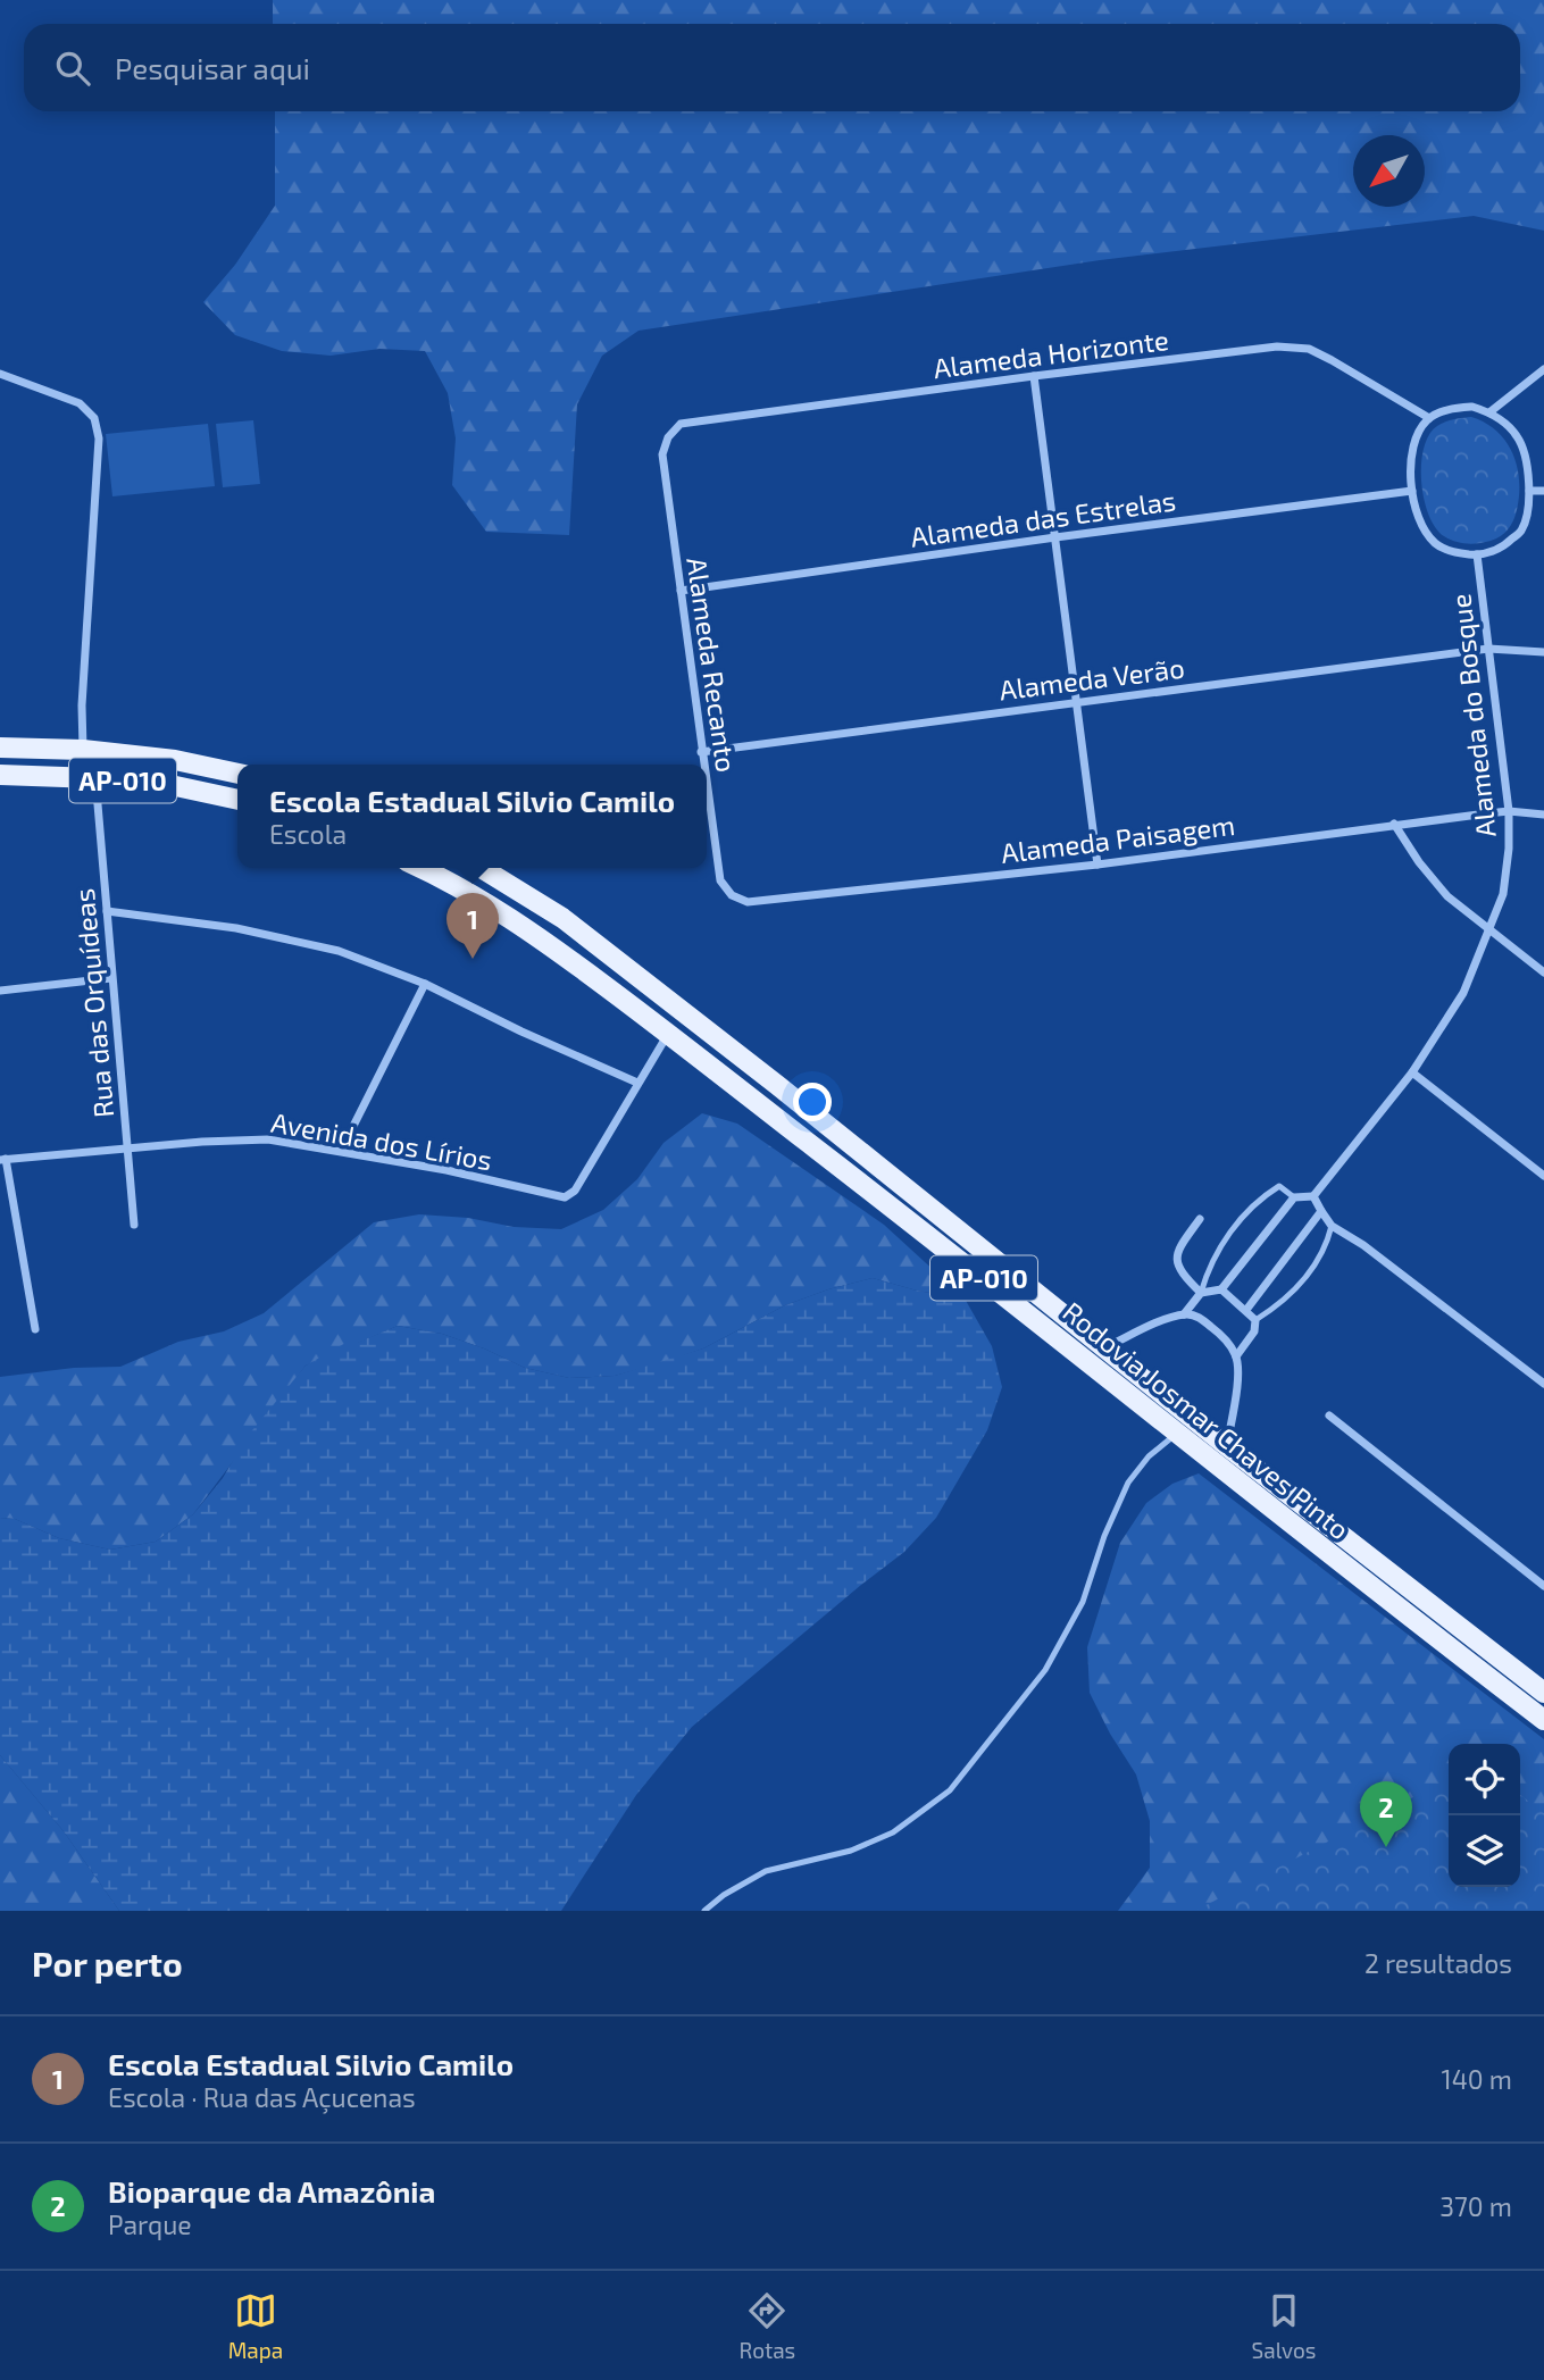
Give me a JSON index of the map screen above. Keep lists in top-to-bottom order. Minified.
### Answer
{"streets":{"main road":["AP-010","Rodovia Josmar Chaves Pinto"],"street":["Alameda Horizonte","Alameda das Estrelas","Alameda Recanto","Alameda Verão","Alameda do Bosque","Alameda Paisagem","Rua das Orquídeas","Avenida dos Lírios"]},"crossings":[["Alameda Horizonte","Alameda das Estrelas"],["Alameda Horizonte","Alameda Recanto"],["Alameda Horizonte","Alameda do Bosque"],["Alameda das Estrelas","Alameda Recanto"],["Alameda das Estrelas","Alameda do Bosque"],["Alameda Recanto","Alameda Verão"],["Alameda Recanto","Alameda Paisagem"],["Alameda Verão","Alameda do Bosque"],["Alameda do Bosque","Alameda Paisagem"],["AP-010","Rua das Orquídeas"],["Rua das Orquídeas","Avenida dos Lírios"]],"north":"bottom left","page":{"search":"Pesquisar aqui","popup":["Escola Estadual Silvio Camilo","Escola"],"pins":["1","2"],"heading":["Por perto","2 resultados"],"list":[{"mark":"1","name":"Escola Estadual Silvio Camilo","note":"Escola · Rua das Açucenas","value":"140 m"},{"mark":"2","name":"Bioparque da Amazônia","note":"Parque","value":"370 m"}],"nav":["Mapa","Rotas","Salvos"]}}
